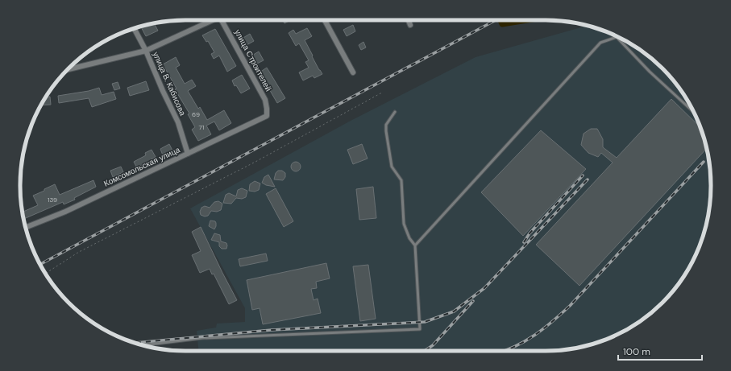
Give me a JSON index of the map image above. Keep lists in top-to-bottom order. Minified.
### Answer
{"streets":{"street":["улица Строителей","улица В. Кабисова","Комсомольская улица"]},"crossings":[["улица Строителей","Комсомольская улица"],["улица В. Кабисова","Комсомольская улица"]],"house_numbers":["69","71","139"],"scale_bar":"100 m"}
